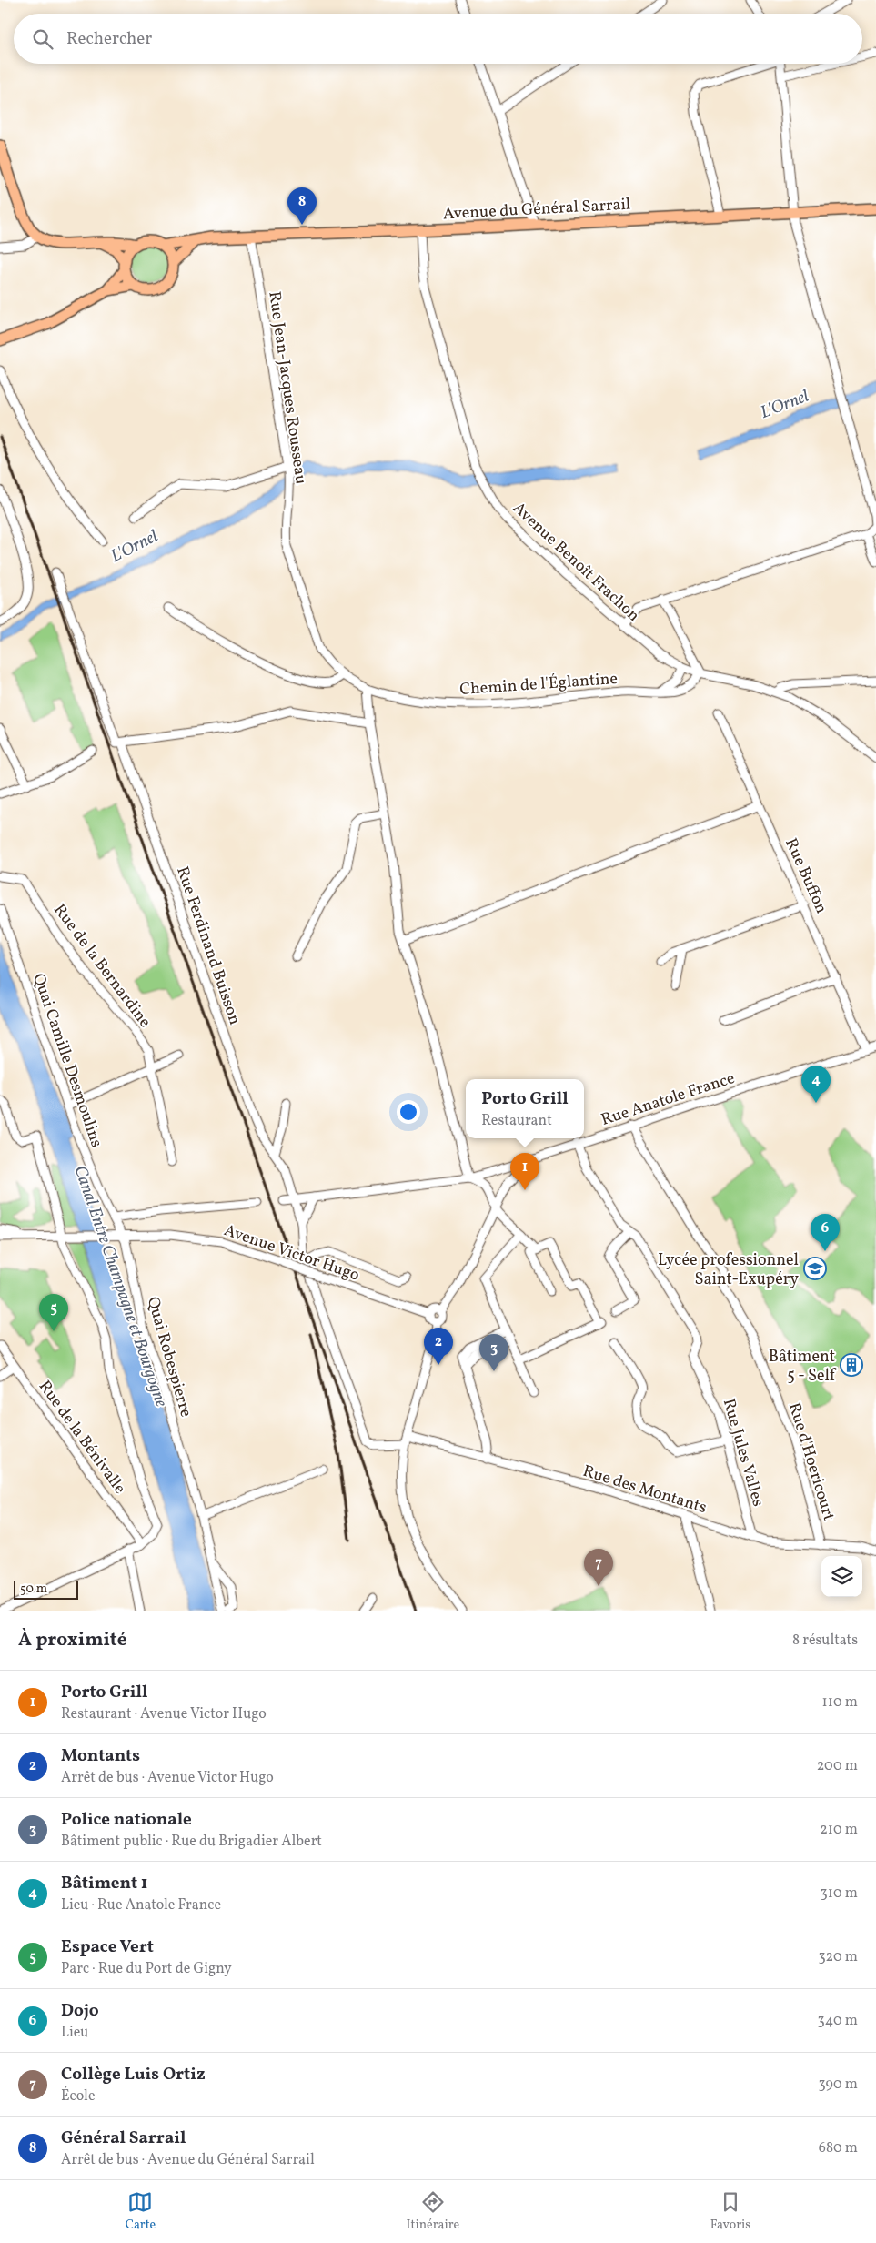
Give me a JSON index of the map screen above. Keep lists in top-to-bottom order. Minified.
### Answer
{"streets":{"main road":["Avenue du Général Sarrail"],"street":["Rue Jean-Jacques Rousseau","Avenue Benoît Frachon","Chemin de l'Églantine","Rue Buffon","Rue Ferdinand Buisson","Rue de la Bernardine","Quai Camille Desmoulins","Rue Anatole France","Avenue Victor Hugo","Quai Robespierre","Rue de la Bénivalle","Rue Jules Valles","Rue d'Hoericourt","Rue des Montants"]},"crossings":[["Avenue du Général Sarrail","Rue Jean-Jacques Rousseau"],["Avenue du Général Sarrail","Avenue Benoît Frachon"],["Rue Jean-Jacques Rousseau","Chemin de l'Églantine"],["Avenue Benoît Frachon","Chemin de l'Églantine"],["Rue Buffon","Rue Anatole France"],["Rue Ferdinand Buisson","Rue Anatole France"],["Rue Ferdinand Buisson","Rue des Montants"],["Quai Camille Desmoulins","Quai Robespierre"],["Rue Anatole France","Rue Jules Valles"],["Rue Anatole France","Rue d'Hoericourt"],["Rue Anatole France","Rue des Montants"],["Avenue Victor Hugo","Quai Robespierre"],["Rue Jules Valles","Rue des Montants"],["Rue d'Hoericourt","Rue des Montants"]],"water":["L'Ornel","Canal Entre Champagne et Bourgogne"],"places":{"school or university":["Lycée professionnel Saint-Exupéry"],"building":["Bâtiment 5 - Self"]},"scale_bar":"50 m","page":{"search":"Rechercher","pins":["8","4","1","6","5","2","3","7"],"popup":["Porto Grill","Restaurant"],"scale":"50 m","heading":["À proximité","8 résultats"],"list":[{"mark":"1","name":"Porto Grill","note":"Restaurant · Avenue Victor Hugo","value":"110 m"},{"mark":"2","name":"Montants","note":"Arrêt de bus · Avenue Victor Hugo","value":"200 m"},{"mark":"3","name":"Police nationale","note":"Bâtiment public · Rue du Brigadier Albert","value":"210 m"},{"mark":"4","name":"Bâtiment 1","note":"Lieu · Rue Anatole France","value":"310 m"},{"mark":"5","name":"Espace Vert","note":"Parc · Rue du Port de Gigny","value":"320 m"},{"mark":"6","name":"Dojo","note":"Lieu","value":"340 m"},{"mark":"7","name":"Collège Luis Ortiz","note":"École","value":"390 m"},{"mark":"8","name":"Général Sarrail","note":"Arrêt de bus · Avenue du Général Sarrail","value":"680 m"}],"nav":["Carte","Itinéraire","Favoris"]}}
